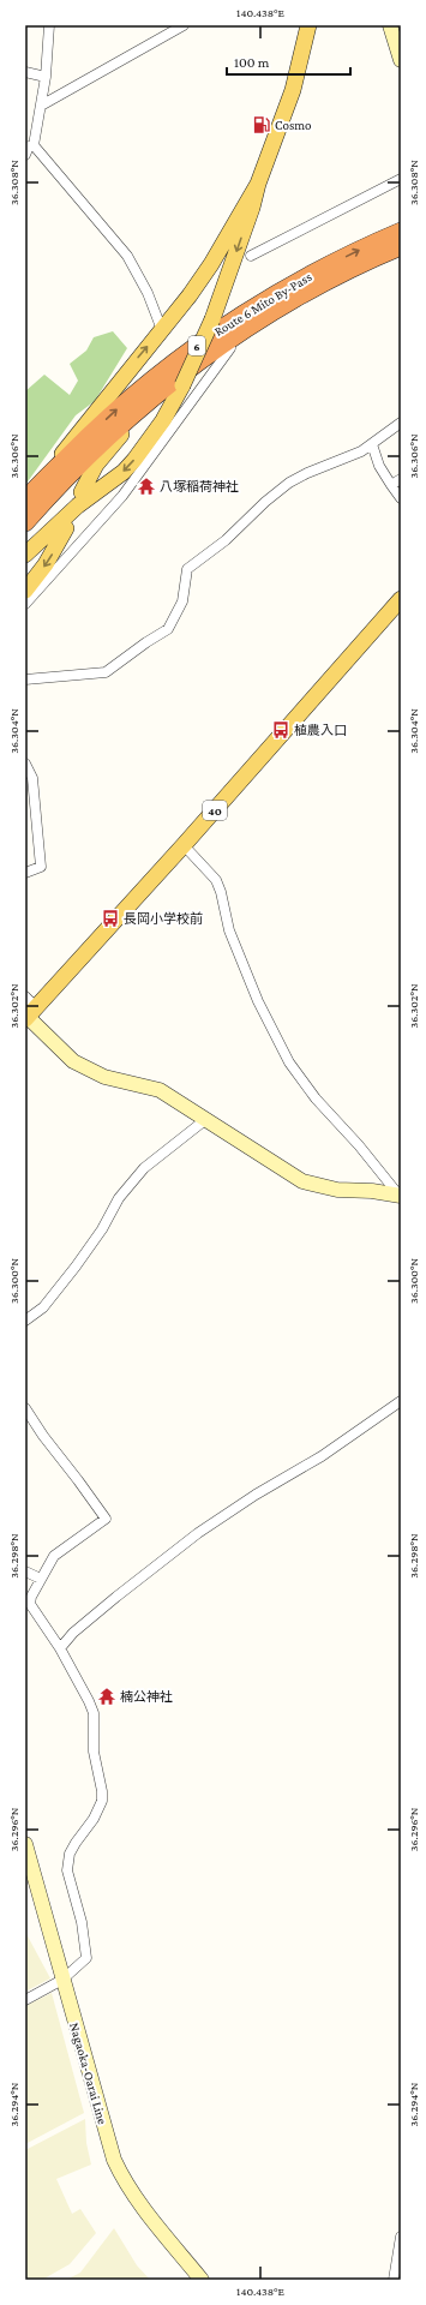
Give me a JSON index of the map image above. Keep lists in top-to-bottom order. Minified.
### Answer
{"streets":{"highway":["Route 6 Mito By-Pass","6"],"main road":["40","Nagaoka-Oarai Line"]},"crossings":[["Route 6 Mito By-Pass","6"]],"places":{"fuel station":["Cosmo"],"temple":["八塚稲荷神社","楠公神社"],"bus stop":["植農入口","長岡小学校前"]},"scale_bar":"100 m","coordinates":["140.438°E","36.308°N","36.306°N","36.304°N","36.302°N","36.300°N","36.298°N","36.296°N","36.294°N"]}
